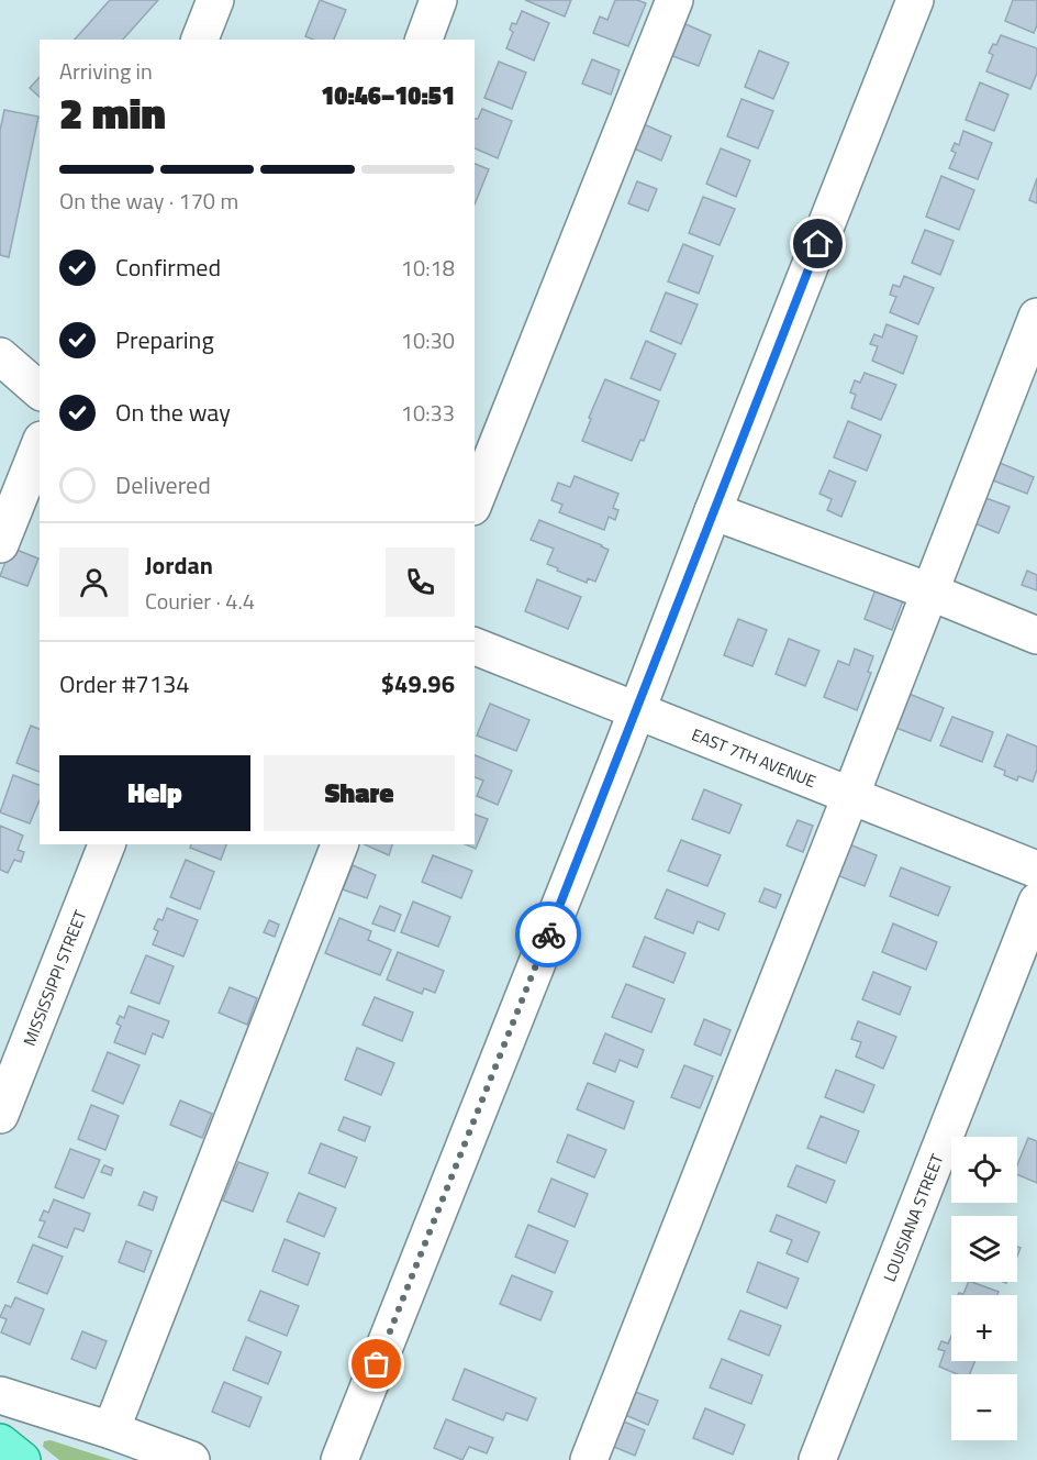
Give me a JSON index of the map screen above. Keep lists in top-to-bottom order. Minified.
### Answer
{"streets":{"street":["EAST 7TH AVENUE","MISSISSIPPI STREET","LOUISIANA STREET"]},"page":{"heading":["2 min","Arriving in","10:46–10:51"],"panel":["Jordan","Courier · 4.4","Order #7134","$49.96"],"bar":"On the way · 170 m","list":[["Confirmed","10:18"],["Preparing","10:30"],["On the way","10:33"],"Delivered"],"buttons":["Help","Share"],"map_buttons":["+","−"]}}
